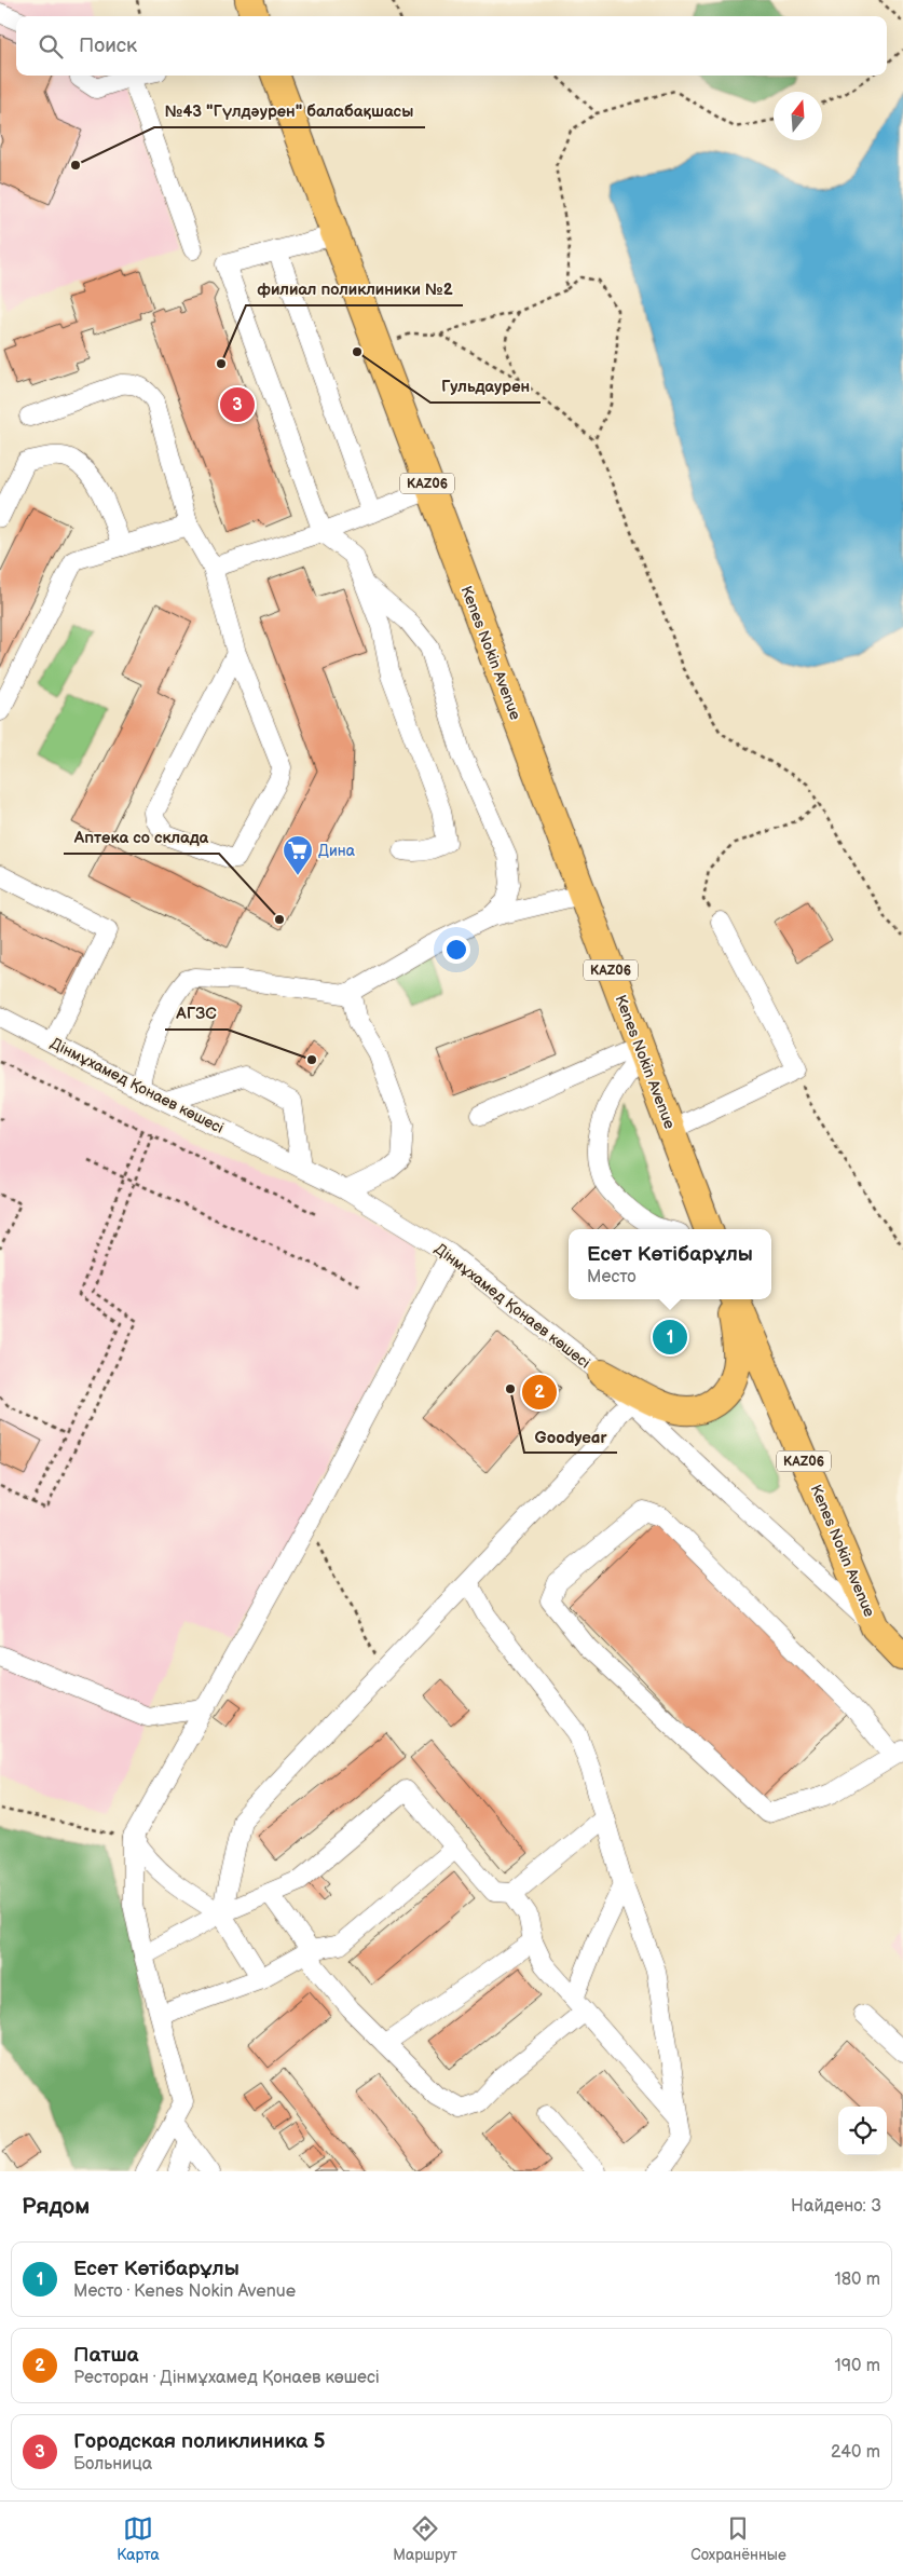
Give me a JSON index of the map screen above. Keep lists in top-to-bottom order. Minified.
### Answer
{"streets":{"highway":["KАZ06","Kenes Nokin Avenue","Дінмұхамед Қонаев көшесі"]},"crossings":[["Kenes Nokin Avenue","Дінмұхамед Қонаев көшесі"]],"places":{"other":["№43 \"Гүлдәурен\" балабақшасы","Гульдаурен","филиал поликлиники №2","Аптека со склада","АГЗС","Goodyear"],"supermarket":["Дина"]},"north":"top","page":{"search":"Поиск","pins":["3","1","2"],"popup":["Есет Көтібарұлы","Место"],"heading":["Рядом","Найдено: 3"],"list":[{"mark":"1","name":"Есет Көтібарұлы","note":"Место · Kenes Nokin Avenue","value":"180 m"},{"mark":"2","name":"Патша","note":"Ресторан · Дінмұхамед Қонаев көшесі","value":"190 m"},{"mark":"3","name":"Городская поликлиника 5","note":"Больница","value":"240 m"}],"nav":["Карта","Маршрут","Сохранённые"]}}
